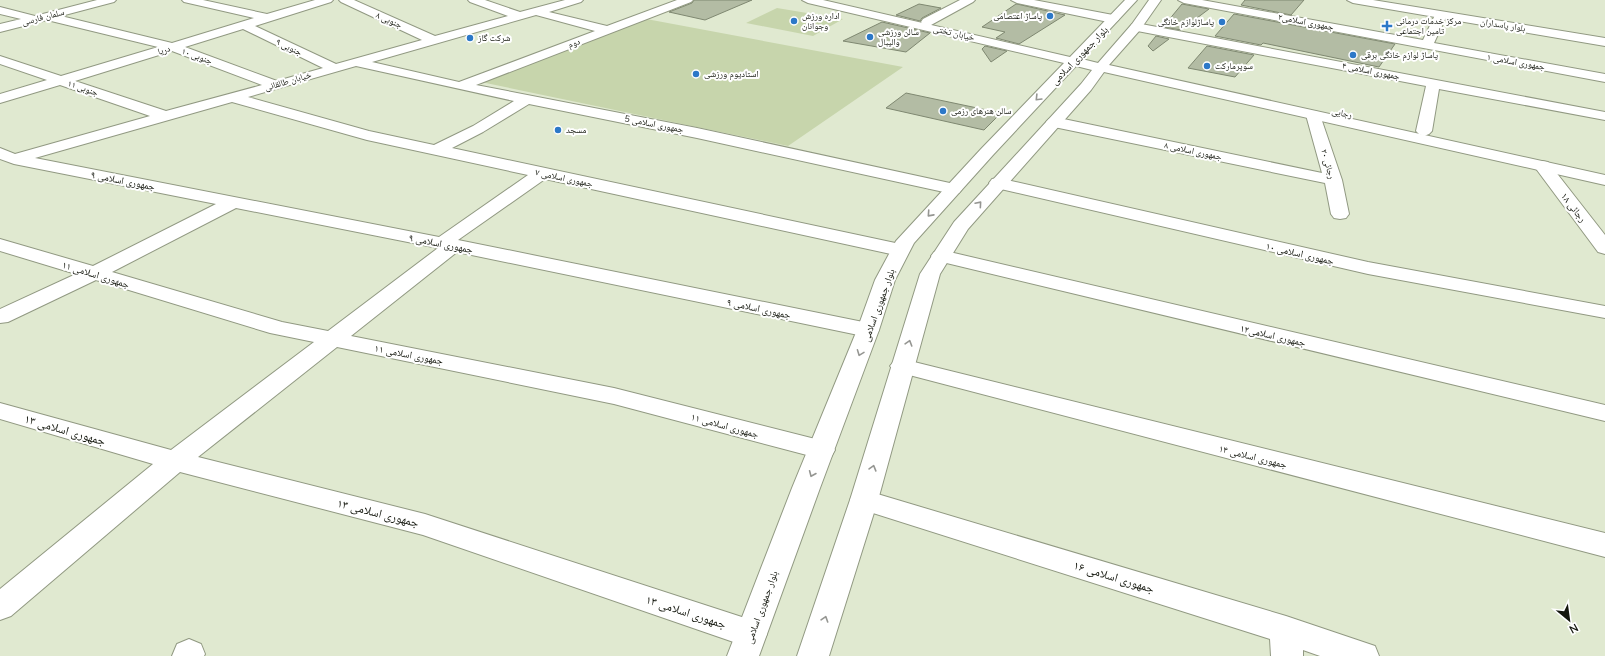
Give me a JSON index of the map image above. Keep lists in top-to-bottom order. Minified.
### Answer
{"streets":{"street":["سلمان فارسی","۸ جنوبی","جمهوری اسلامی۲","بلوار پاسداران","خیابان تختی","دوم","۹ جنوبی","دریا","بلوار جمهوری اسلامی","۱۰ جنوبی","جمهوری اسلامی ۱","جمهوری اسلامی ۴","خیابان طالقانی","۱۱ جنوبی","رجایی","جمهوری اسلامی 5","جمهوری اسلامی ۸","رجائی ۲۰","جمهوری اسلامی ۷","جمهوری اسلامی ۹","رجائی ۱۸","جمهوری اسلامی ۱۰","جمهوری اسلامی ۱۱","جمهوری اسلامی۱۲","جمهوری اسلامی ۱۳","جمهوری اسلامی ۱۴","جمهوری اسلامی ۱۶"]},"crossings":[["سلمان فارسی","۱۰ جنوبی"],["۸ جنوبی","خیابان طالقانی"],["جمهوری اسلامی۲","جمهوری اسلامی ۱"],["دوم","جمهوری اسلامی 5"],["۹ جنوبی","دریا"],["۹ جنوبی","خیابان طالقانی"],["دریا","۱۰ جنوبی"],["دریا","۱۱ جنوبی"],["بلوار جمهوری اسلامی","رجایی"],["بلوار جمهوری اسلامی","جمهوری اسلامی 5"],["بلوار جمهوری اسلامی","جمهوری اسلامی ۷"],["بلوار جمهوری اسلامی","جمهوری اسلامی ۹"],["بلوار جمهوری اسلامی","جمهوری اسلامی ۱۱"],["بلوار جمهوری اسلامی","جمهوری اسلامی ۱۳"],["۱۰ جنوبی","خیابان طالقانی"],["خیابان طالقانی","۱۱ جنوبی"],["خیابان طالقانی","جمهوری اسلامی 5"],["خیابان طالقانی","جمهوری اسلامی ۷"],["خیابان طالقانی","جمهوری اسلامی ۹"],["رجایی","رجائی ۲۰"],["رجایی","رجائی ۱۸"],["جمهوری اسلامی ۸","رجائی ۲۰"]],"places":{"other":["پاساژ اعتصامی","اداره ورزش وجوانان","پاساژلوازم خانگی","سالن ورزشی والیبال","شرکت گاز","پاساژ لوازم خانگی برقی","سوپرمارکت","استادیوم ورزشی","سالن هنرهای رزمی","مسجد"],"health":["مرکز خدمات درمانی تامین اجتماعی"]},"north":"bottom right"}
